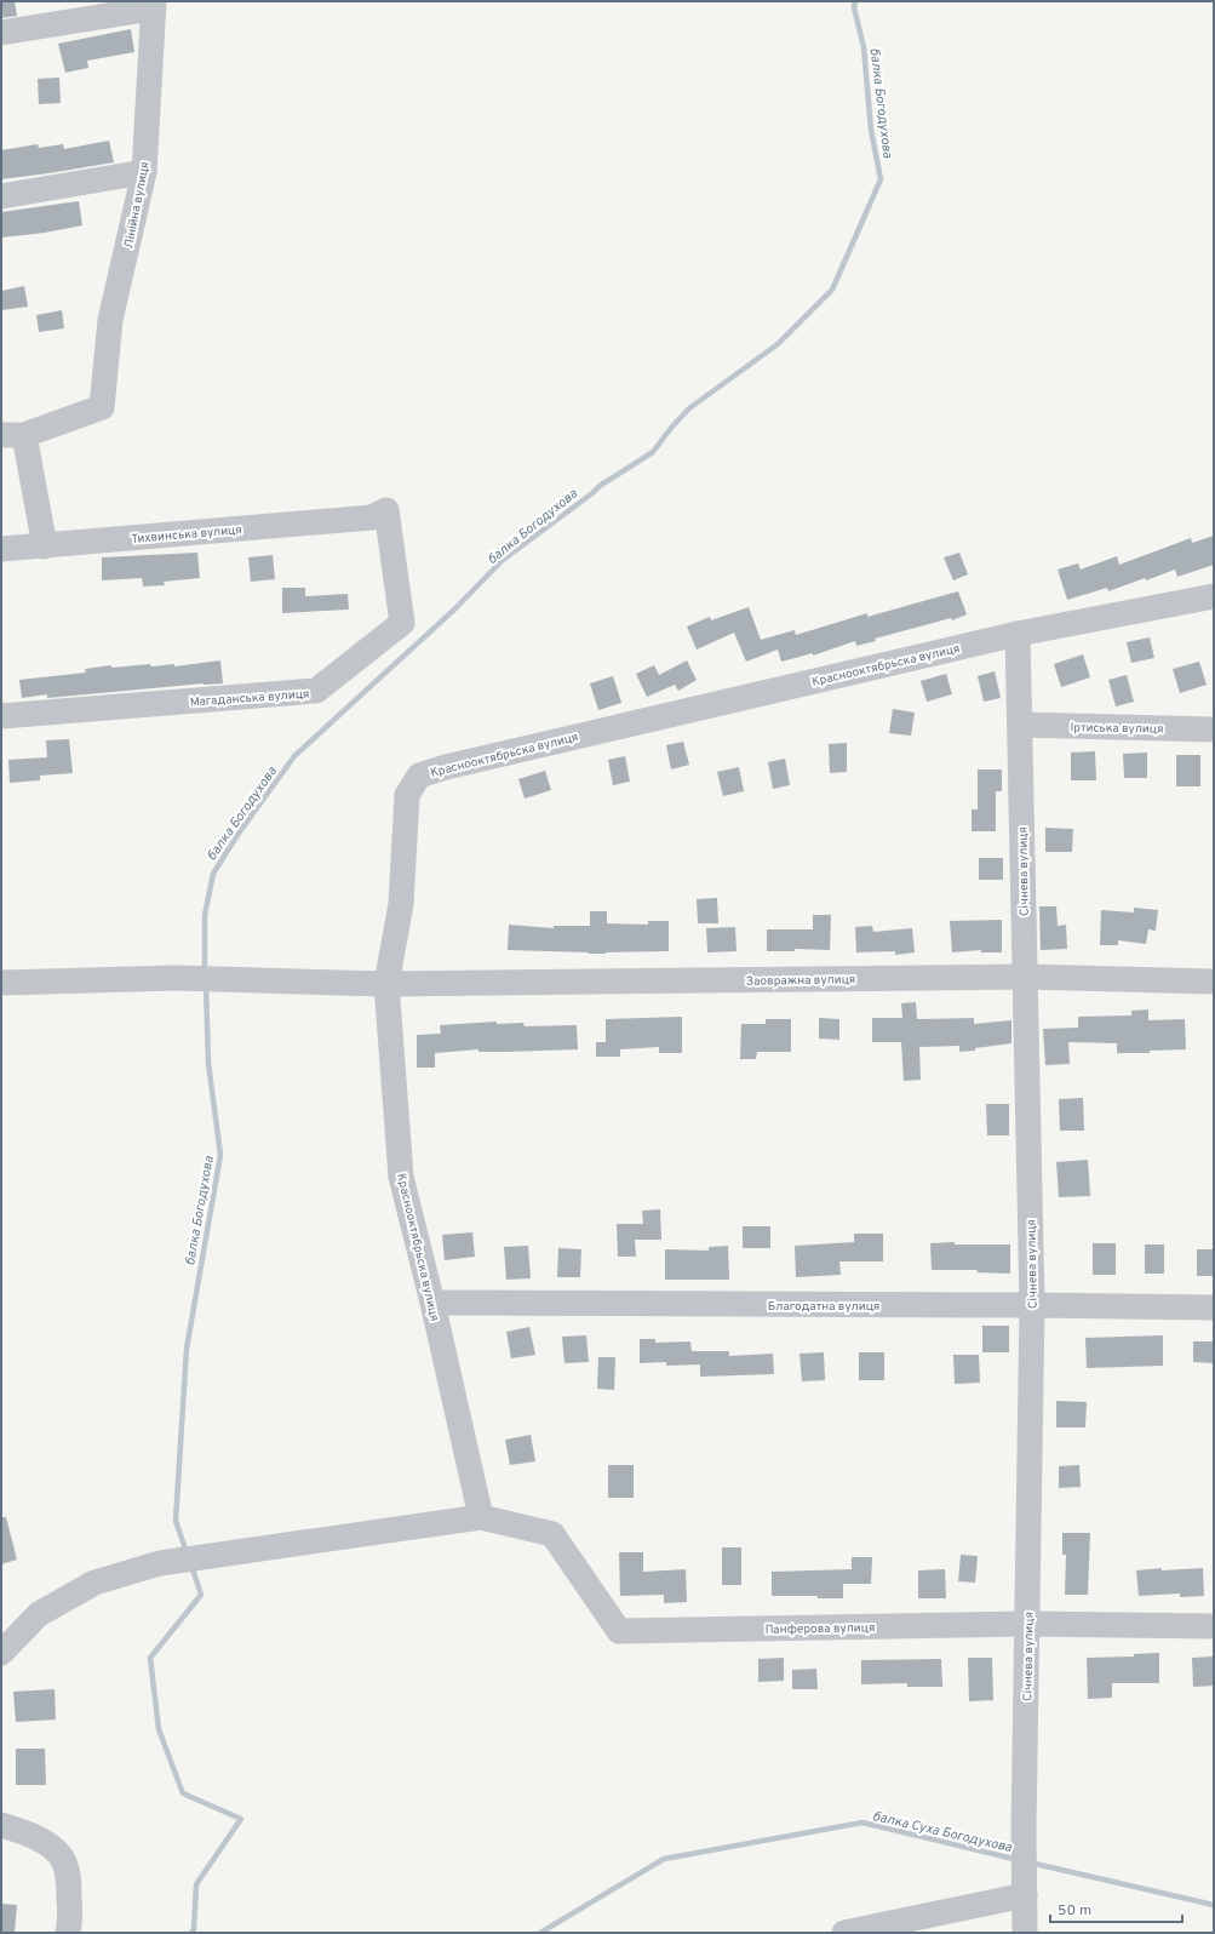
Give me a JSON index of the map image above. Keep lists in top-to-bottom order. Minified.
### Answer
{"streets":{"street":["Лінійна вулиця","Тихвинська вулиця","Краснооктябрьска вулиця","Магаданська вулиця","Іртиська вулиця","Січнева вулиця","Заовражна вулиця","Благодатна вулиця","Панферова вулиця"]},"crossings":[["Тихвинська вулиця","Магаданська вулиця"],["Краснооктябрьска вулиця","Січнева вулиця"],["Краснооктябрьска вулиця","Заовражна вулиця"],["Краснооктябрьска вулиця","Благодатна вулиця"],["Краснооктябрьска вулиця","Панферова вулиця"],["Іртиська вулиця","Січнева вулиця"],["Січнева вулиця","Заовражна вулиця"],["Січнева вулиця","Благодатна вулиця"],["Січнева вулиця","Панферова вулиця"]],"water":["балка Богодухова","балка Суха Богодухова"],"scale_bar":"50 m"}
